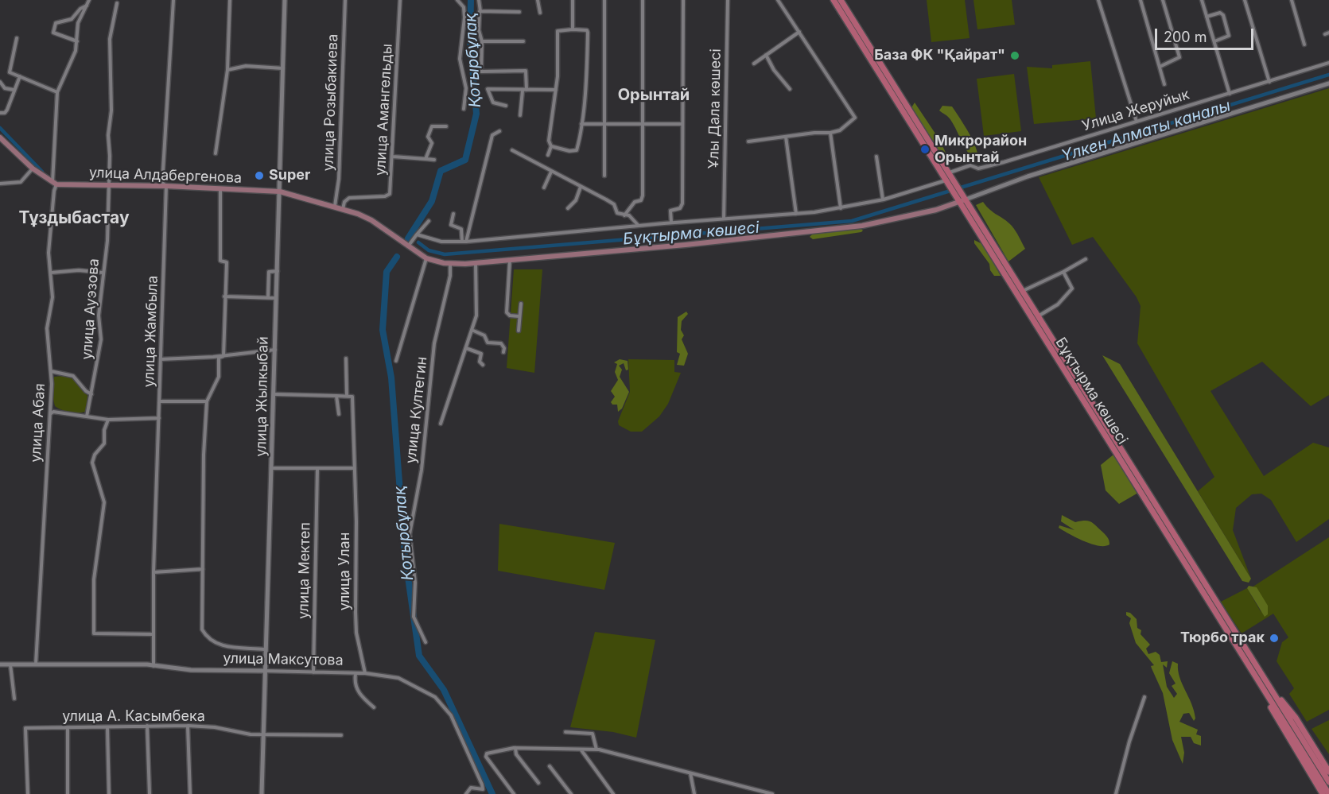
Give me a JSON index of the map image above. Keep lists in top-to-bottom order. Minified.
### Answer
{"streets":{"main road":["улица Алдабергенова","Бұқтырма көшесі"],"street":["улица Розыбакиева","Ұлы Дала көшесі","улица Амангельды","Улица Жеруйык","улица Ауэзова","улица Жамбыла","улица Жылкыбай","улица Култегин","улица Абая","улица Мектеп","улица Улан","улица Максутова","улица А. Касымбека"]},"crossings":[["улица Розыбакиева","улица Алдабергенова"],["улица Амангельды","улица Алдабергенова"],["Улица Жеруйык","Бұқтырма көшесі"],["улица Алдабергенова","улица Ауэзова"],["улица Алдабергенова","улица Жамбыла"],["улица Алдабергенова","Бұқтырма көшесі"],["улица Алдабергенова","улица Жылкыбай"],["улица Алдабергенова","улица Култегин"],["улица Алдабергенова","улица Абая"],["улица Жамбыла","улица Максутова"],["улица Жылкыбай","улица Максутова"],["улица Жылкыбай","улица А. Касымбека"],["улица Абая","улица Максутова"],["улица Мектеп","улица Максутова"],["улица Улан","улица Максутова"]],"districts":["Орынтай","Тұздыбастау"],"water":["Қотырбұлақ","Үлкен Алматы каналы","Бұқтырма көшесі"],"places":["База ФК \"Қайрат\"","Микрорайон Орынтай","Super","Тюрбо трак"],"scale_bar":"200 m"}
